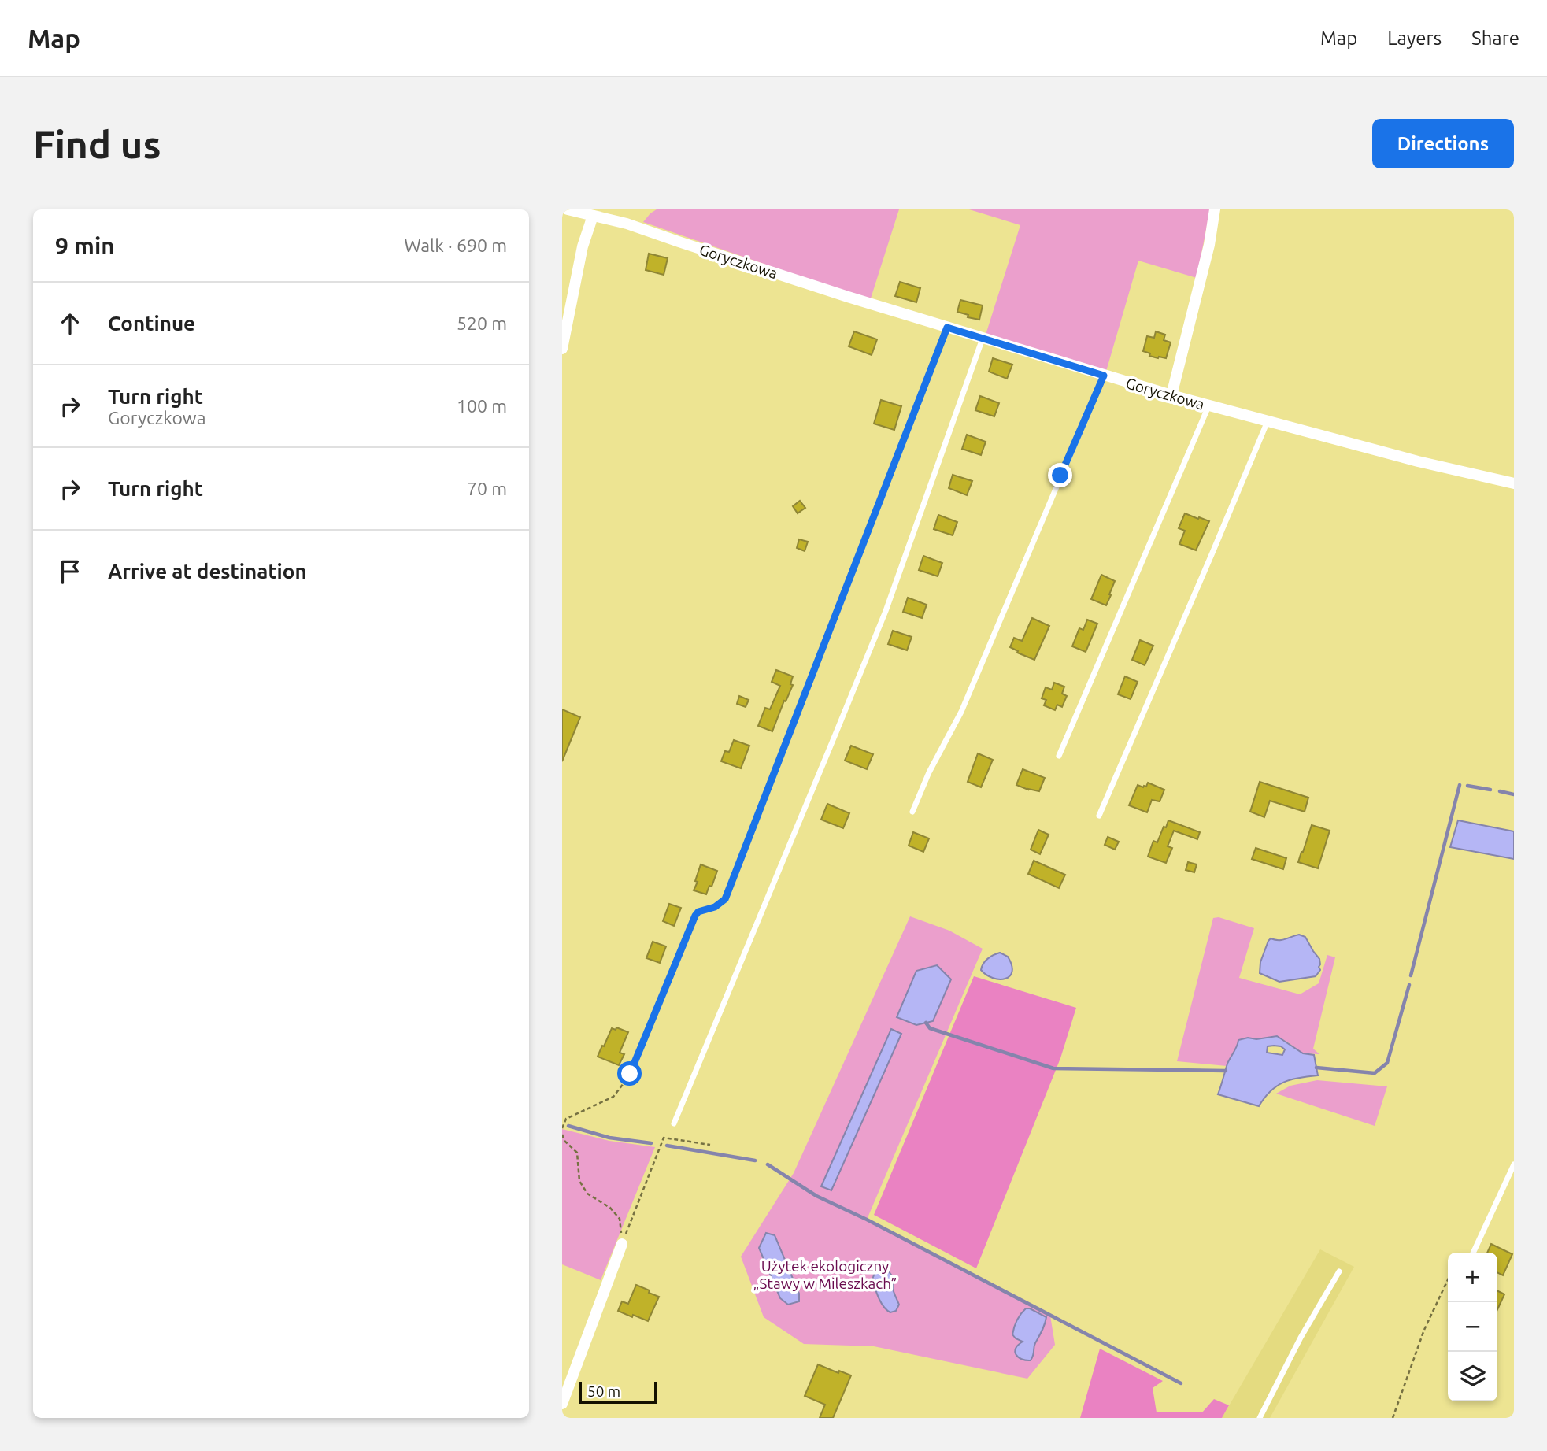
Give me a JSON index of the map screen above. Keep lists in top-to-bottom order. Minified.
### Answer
{"streets":{"street":["Goryczkowa"]},"parks":["Użytek ekologiczny „Stawy w Mileszkach”"],"scale_bar":"50 m","page":{"header":"Map","nav":["Map","Layers","Share"],"buttons":"Directions","title":"Find us","heading":["9 min","Walk · 690 m"],"list":[["Continue","520 m"],["Turn right","Goryczkowa","100 m"],["Turn right","70 m"],"Arrive at destination"],"map_buttons":["+","−"],"scale":"50 m"}}
